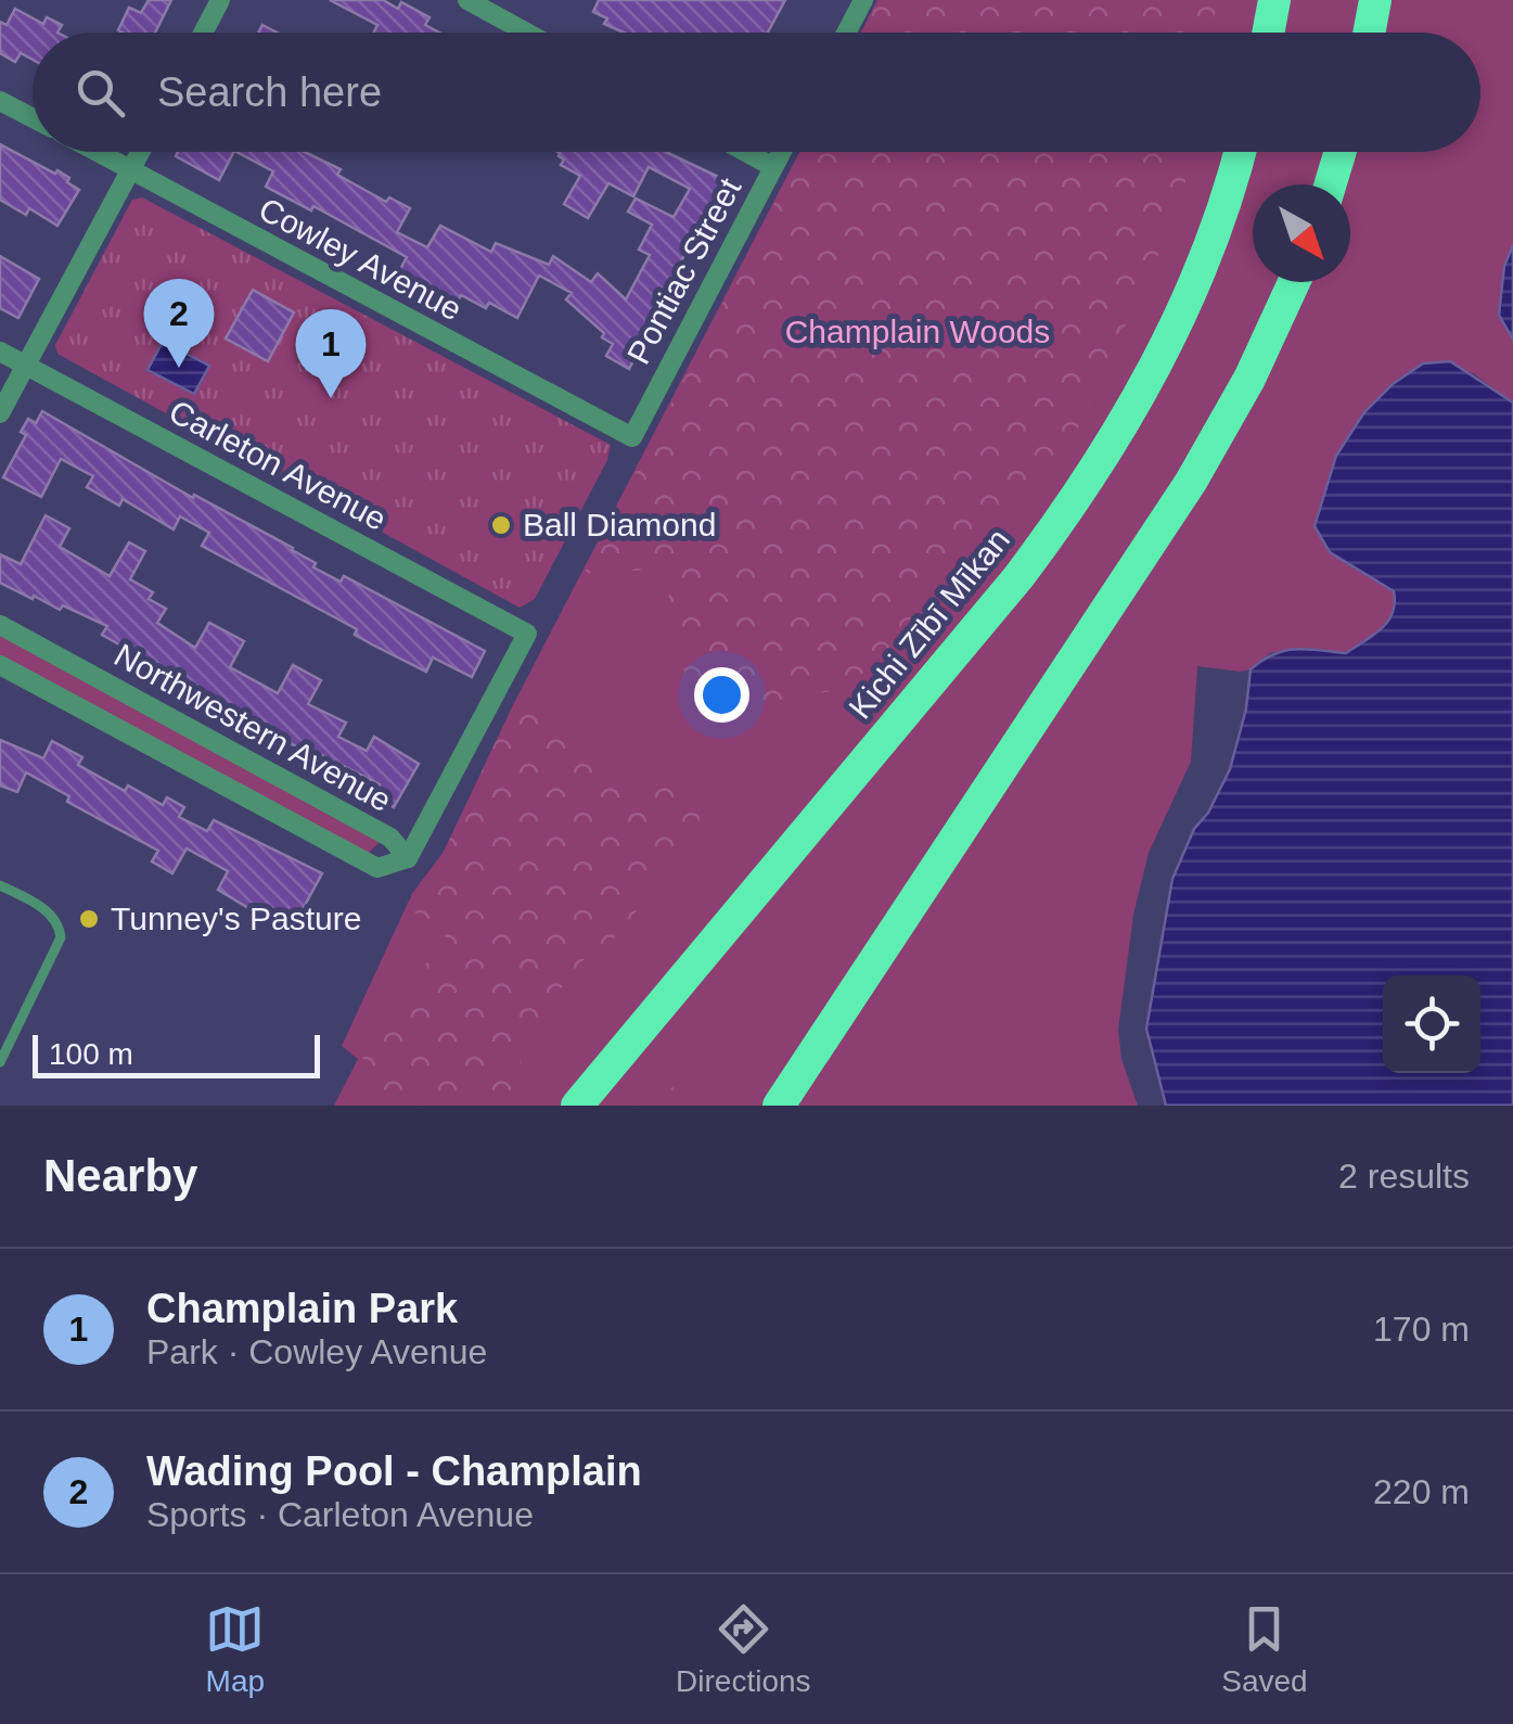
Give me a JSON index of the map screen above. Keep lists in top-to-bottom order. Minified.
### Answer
{"streets":{"highway":["Kichi Zībī Mīkan"],"street":["Cowley Avenue","Pontiac Street","Carleton Avenue","Northwestern Avenue"]},"crossings":[["Cowley Avenue","Pontiac Street"],["Carleton Avenue","Northwestern Avenue"]],"parks":["Champlain Woods"],"places":["Ball Diamond","Tunney's Pasture"],"scale_bar":"100 m","north":"bottom right","page":{"search":"Search here","pins":["2","1"],"scale":"100 m","heading":["Nearby","2 results"],"list":[{"mark":"1","name":"Champlain Park","note":"Park · Cowley Avenue","value":"170 m"},{"mark":"2","name":"Wading Pool - Champlain","note":"Sports · Carleton Avenue","value":"220 m"}],"nav":["Map","Directions","Saved"]}}
